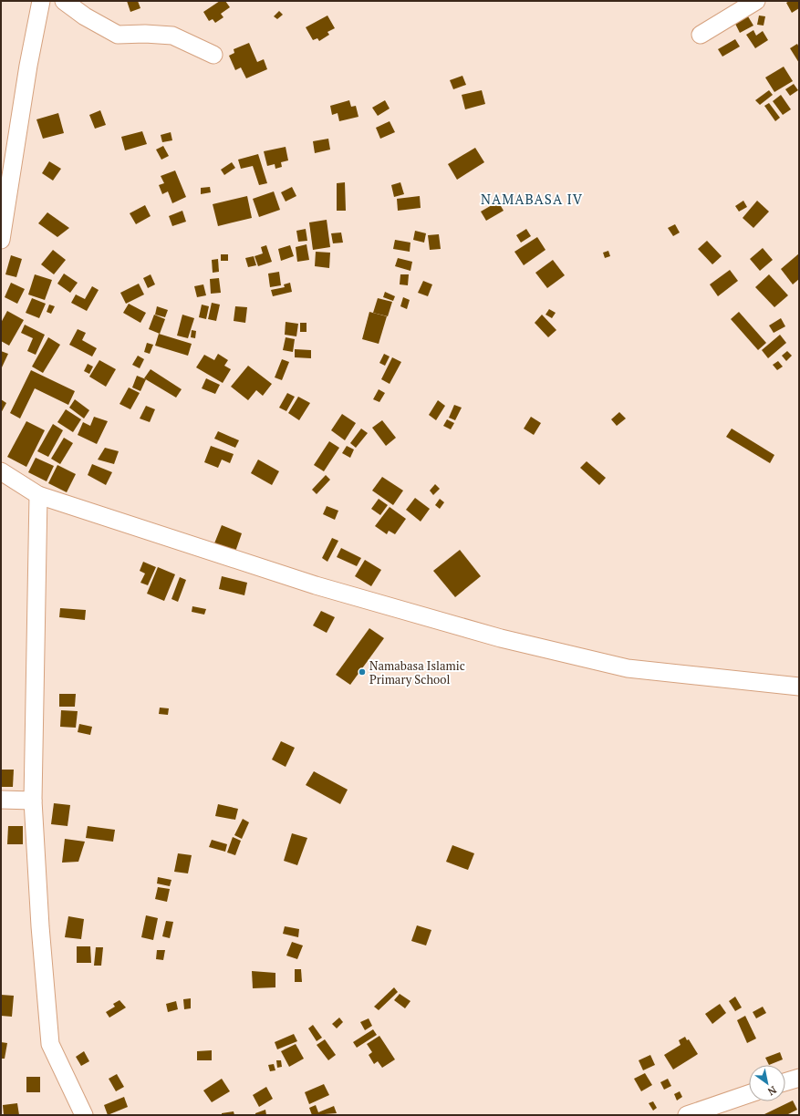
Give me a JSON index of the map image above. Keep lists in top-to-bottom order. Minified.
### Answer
{"districts":["NAMABASA IV"],"places":["Namabasa Islamic Primary School"],"north":"bottom right"}
